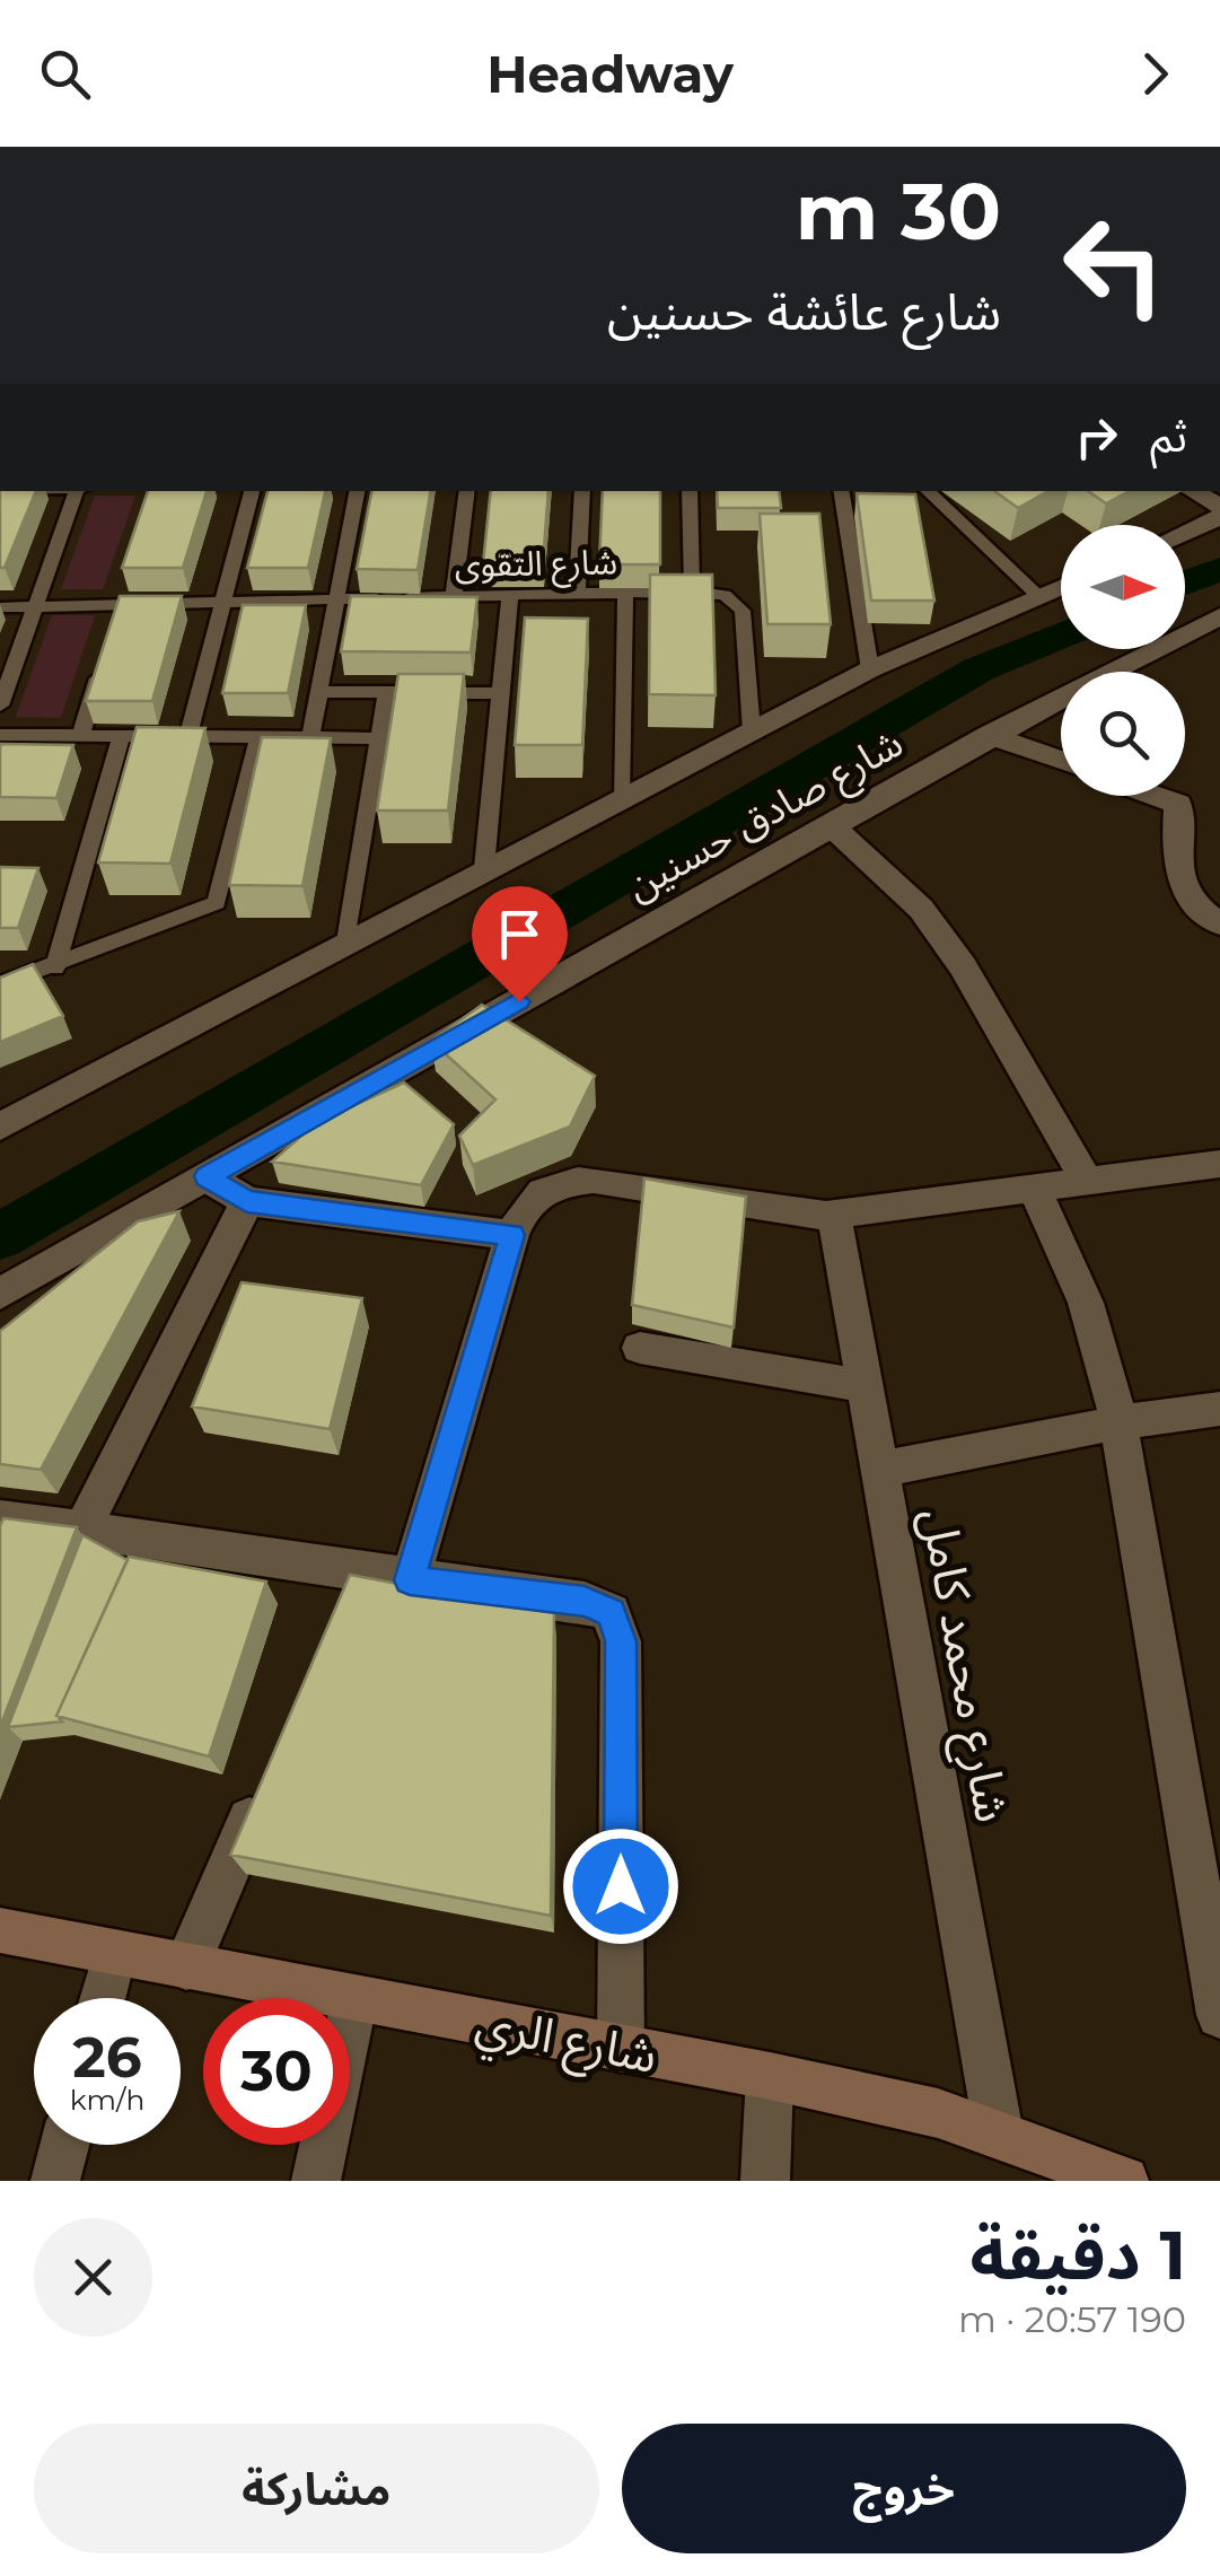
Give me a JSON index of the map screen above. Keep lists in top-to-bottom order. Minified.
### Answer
{"streets":{"main road":["شارع الري"],"street":["شارع صادق حسنين","شارع محمد كامل"],"lane":["شارع التقوى"]},"crossings":[["شارع التقوى","شارع صادق حسنين"],["شارع محمد كامل","شارع الري"]],"north":"right","page":{"header":"Headway","turn":["30 m","شارع عائشة حسنين"],"then":"ثم","speed":"26 km/h","limit":"30","heading":["1 دقيقة","190 m · 20:57"],"buttons":["خروج","مشاركة"]}}
